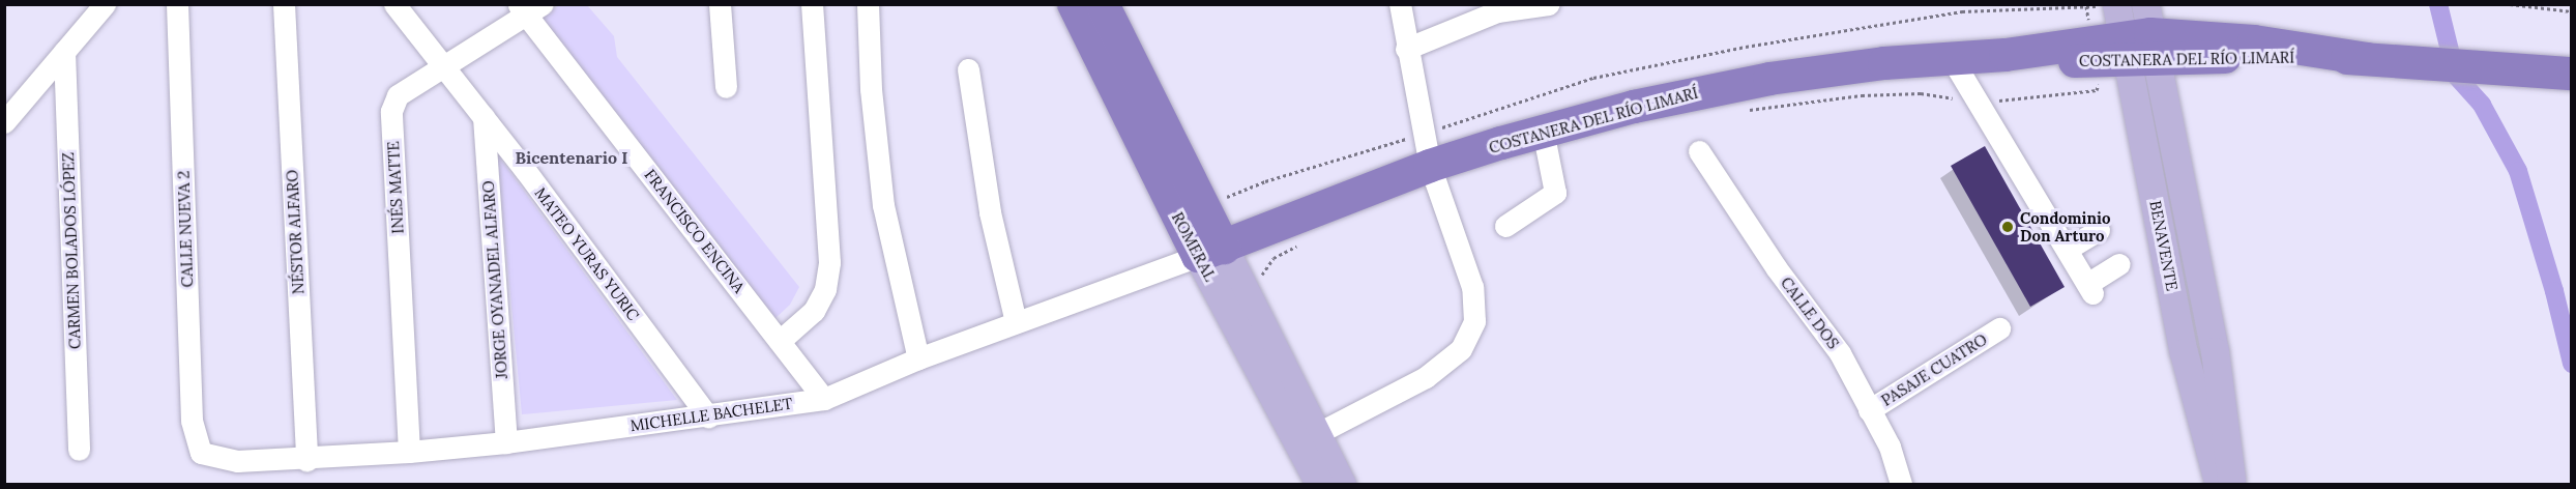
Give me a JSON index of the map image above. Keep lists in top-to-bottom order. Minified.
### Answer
{"streets":{"highway":["COSTANERA DEL RÍO LIMARÍ","ROMERAL"],"main road":["BENAVENTE"],"street":["INÉS MATTE","CALLE NUEVA 2","FRANCISCO ENCINA","NÉSTOR ALFARO","CARMEN BOLADOS LÓPEZ","MATEO YURAS YURIC","JORGE OYANADEL ALFARO","CALLE DOS","PASAJE CUATRO","MICHELLE BACHELET"]},"crossings":[["COSTANERA DEL RÍO LIMARÍ","BENAVENTE"],["COSTANERA DEL RÍO LIMARÍ","ROMERAL"],["COSTANERA DEL RÍO LIMARÍ","MICHELLE BACHELET"],["INÉS MATTE","FRANCISCO ENCINA"],["INÉS MATTE","MATEO YURAS YURIC"],["INÉS MATTE","MICHELLE BACHELET"],["CALLE NUEVA 2","MICHELLE BACHELET"],["FRANCISCO ENCINA","MICHELLE BACHELET"],["NÉSTOR ALFARO","MICHELLE BACHELET"],["ROMERAL","MICHELLE BACHELET"],["MATEO YURAS YURIC","JORGE OYANADEL ALFARO"],["MATEO YURAS YURIC","MICHELLE BACHELET"],["JORGE OYANADEL ALFARO","MICHELLE BACHELET"],["CALLE DOS","PASAJE CUATRO"]],"districts":["Bicentenario I"],"places":["Condominio Don Arturo"]}
